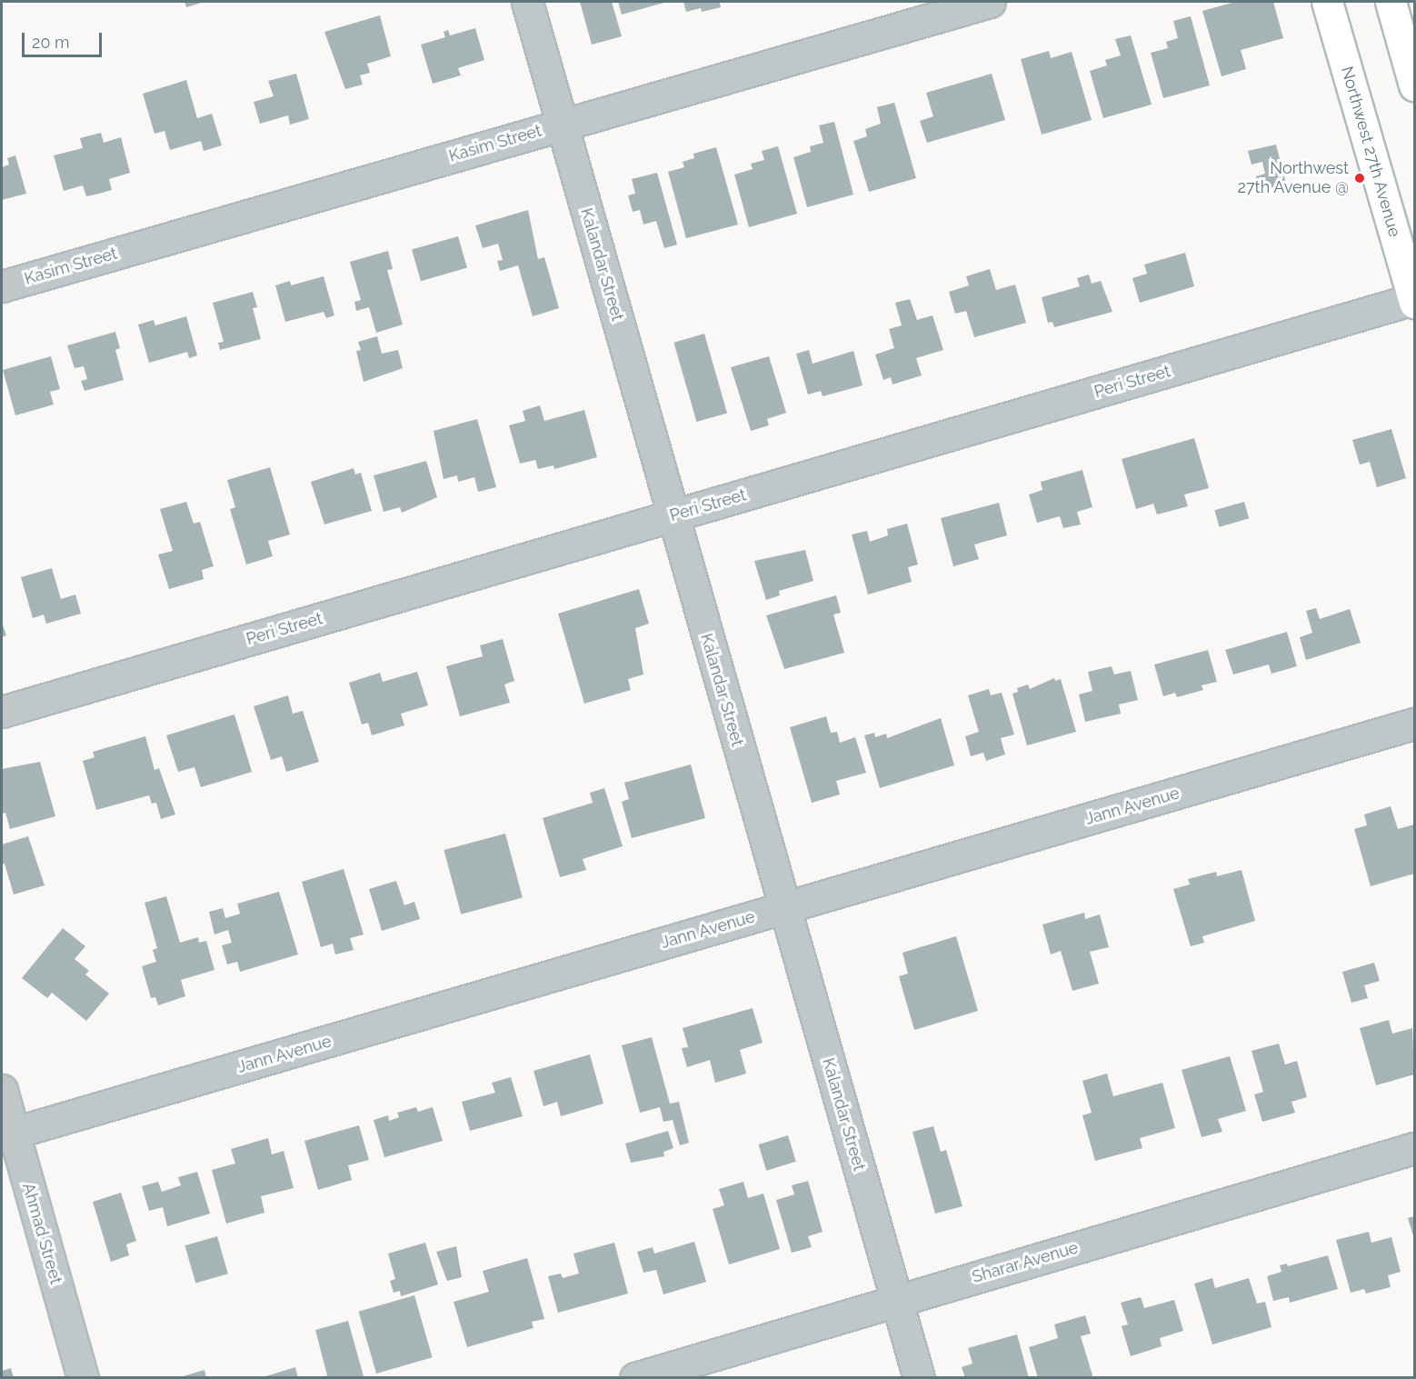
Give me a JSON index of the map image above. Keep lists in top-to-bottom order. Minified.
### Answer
{"streets":{"main road":["Northwest 27th Avenue"],"street":["Kasim Street","Kalandar Street","Peri Street","Jann Avenue","Ahmad Street","Sharar Avenue"]},"crossings":[["Kasim Street","Kalandar Street"],["Northwest 27th Avenue","Peri Street"],["Kalandar Street","Peri Street"],["Kalandar Street","Jann Avenue"],["Kalandar Street","Sharar Avenue"],["Jann Avenue","Ahmad Street"]],"places":["Northwest 27th Avenue @"],"scale_bar":"20 m"}
